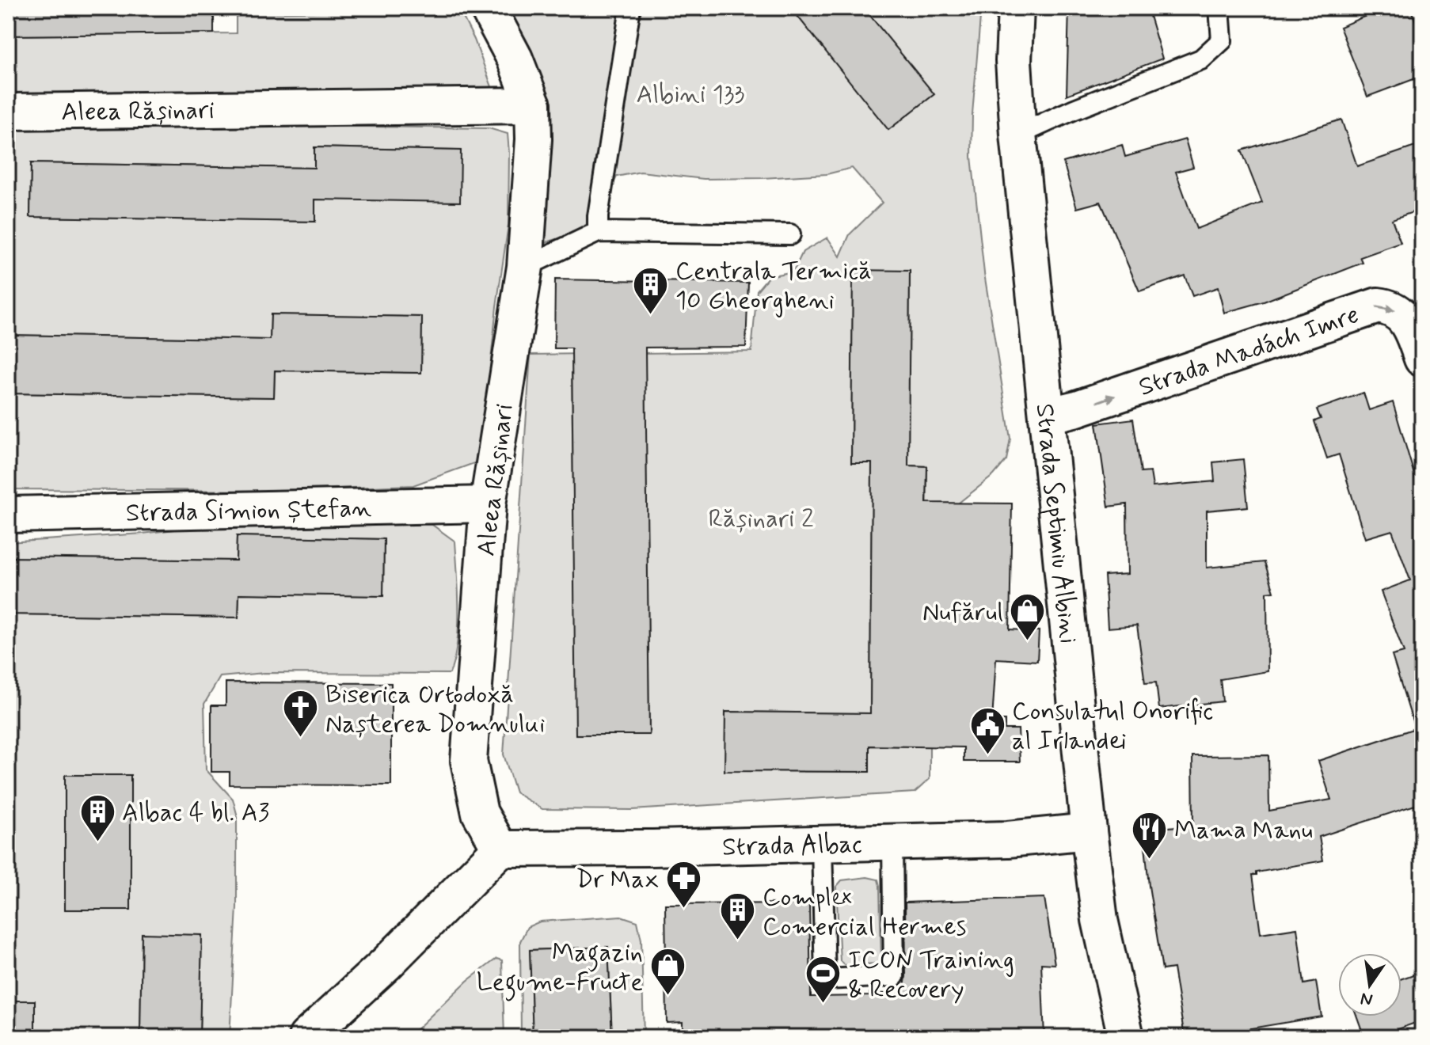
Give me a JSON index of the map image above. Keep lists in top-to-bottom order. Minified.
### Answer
{"streets":{"street":["Aleea Rășinari","Strada Madách Imre","Strada Simion Ștefan","Strada Septimiu Albini","Strada Albac"]},"crossings":[["Aleea Rășinari","Strada Simion Ștefan"],["Aleea Rășinari","Strada Albac"],["Strada Madách Imre","Strada Septimiu Albini"],["Strada Septimiu Albini","Strada Albac"]],"one_way":["Strada Madách Imre"],"parks":["Albini 133","Rășinari 2"],"places":{"building":["Centrala Termică 10 Gheorgheni","Albac 4 bl. A3","Complex Comercial Hermes"],"shop":["Nufărul","Magazin Legume-Fructe"],"church":["Biserica Ortodoxă Nașterea Domnului"],"public building":["Consulatul Onorific al Irlandei"],"restaurant":["Mama Manu"],"pharmacy":["Dr Max"],"sports":["ICON Training & Recovery"]},"north":"bottom"}
